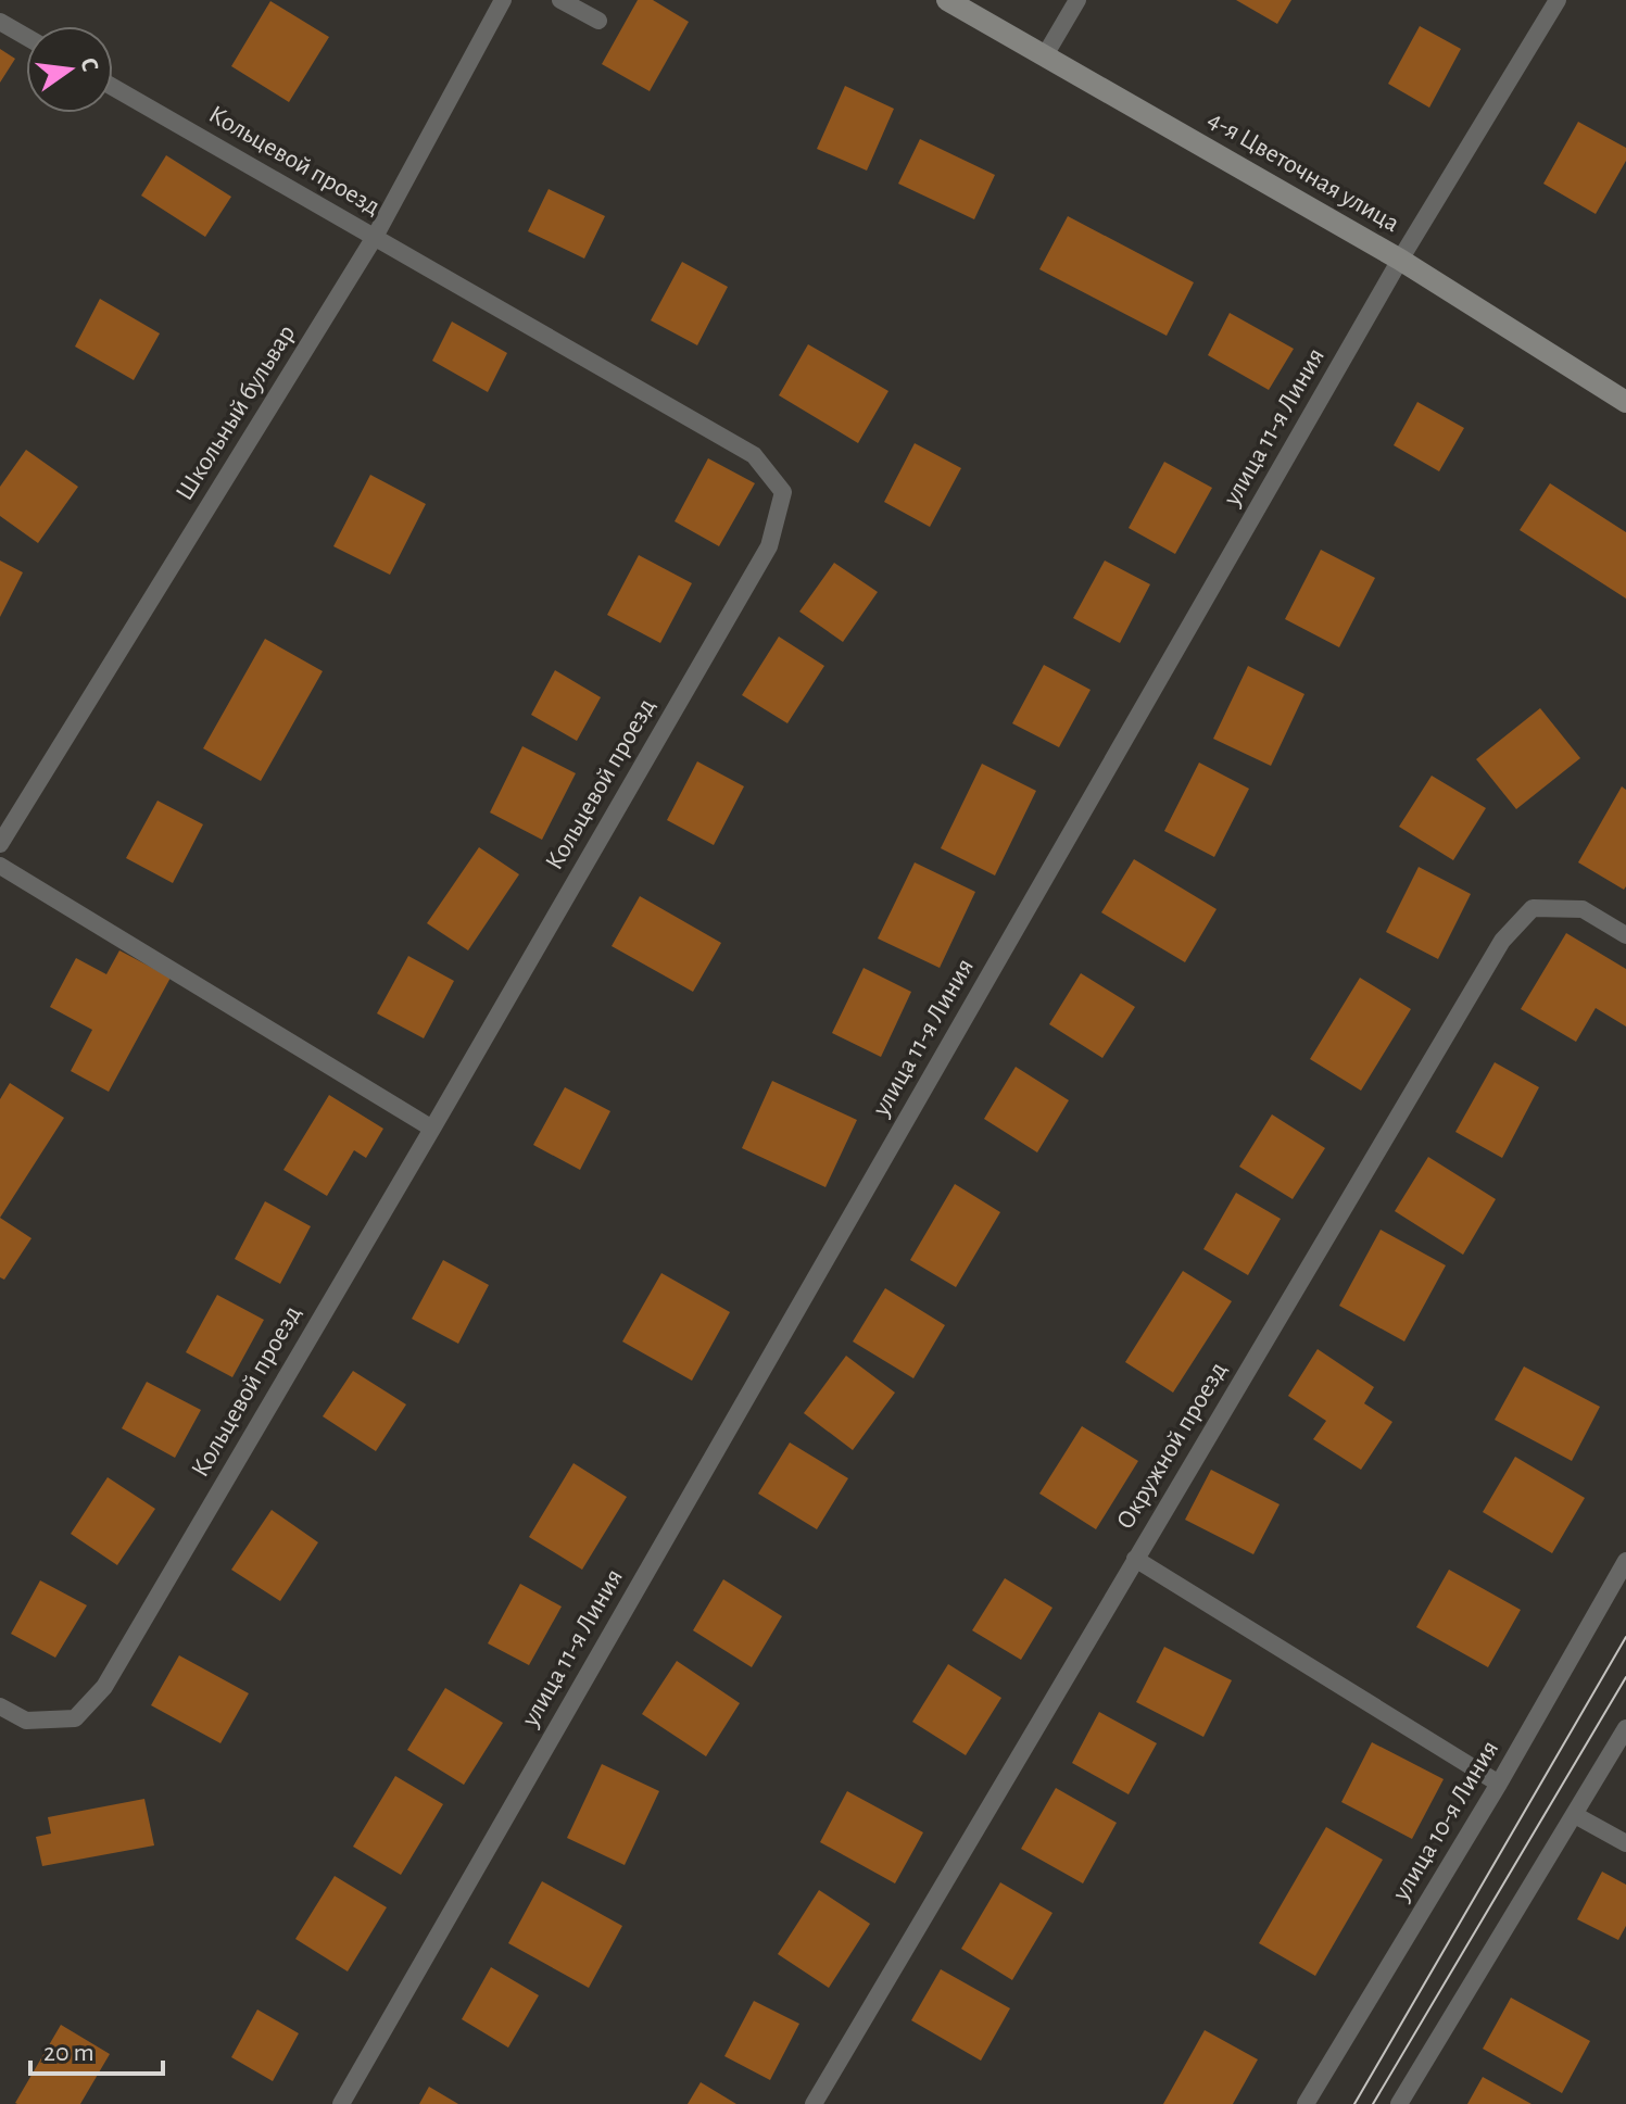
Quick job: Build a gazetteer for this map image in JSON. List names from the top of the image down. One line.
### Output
{"streets":{"street":["4-я Цветочная улица"],"lane":["Кольцевой проезд","Школьный бульвар","улица 11-я Линия","Окружной проезд","улица 10-я Линия"]},"crossings":[["Кольцевой проезд","Школьный бульвар"],["4-я Цветочная улица","улица 11-я Линия"]],"scale_bar":"20 m","north":"right"}
